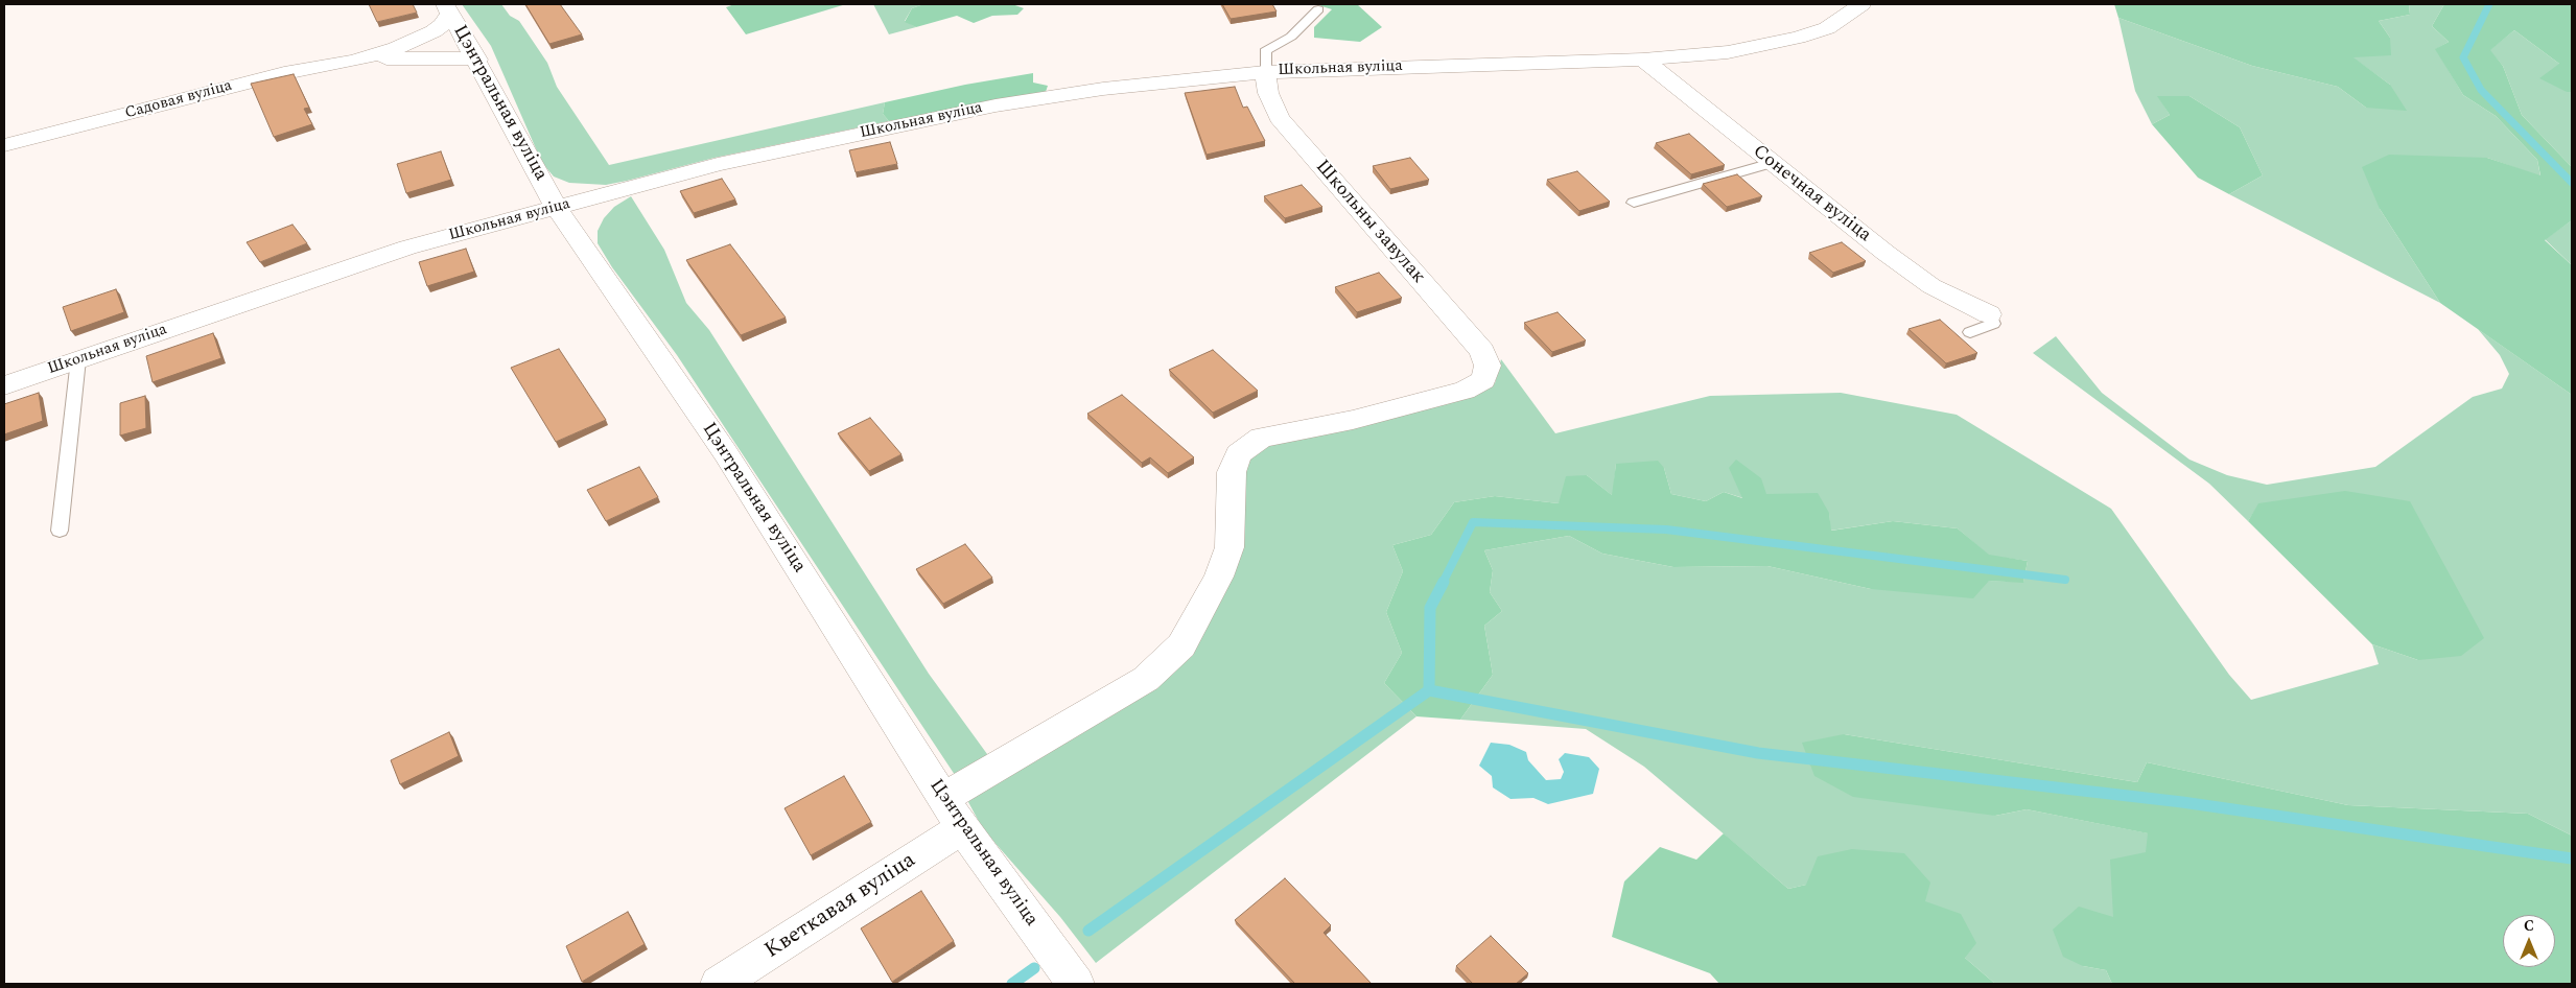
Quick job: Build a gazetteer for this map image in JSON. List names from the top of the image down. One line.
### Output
{"streets":{"street":["Школьная вуліца","Садовая вуліца","Цэнтральная вуліца","Сонечная вуліца","Школьны завулак","Кветкавая вуліца"]},"crossings":[["Школьная вуліца","Цэнтральная вуліца"],["Школьная вуліца","Сонечная вуліца"],["Школьная вуліца","Школьны завулак"],["Садовая вуліца","Цэнтральная вуліца"],["Цэнтральная вуліца","Школьны завулак"],["Цэнтральная вуліца","Кветкавая вуліца"]],"north":"top"}
